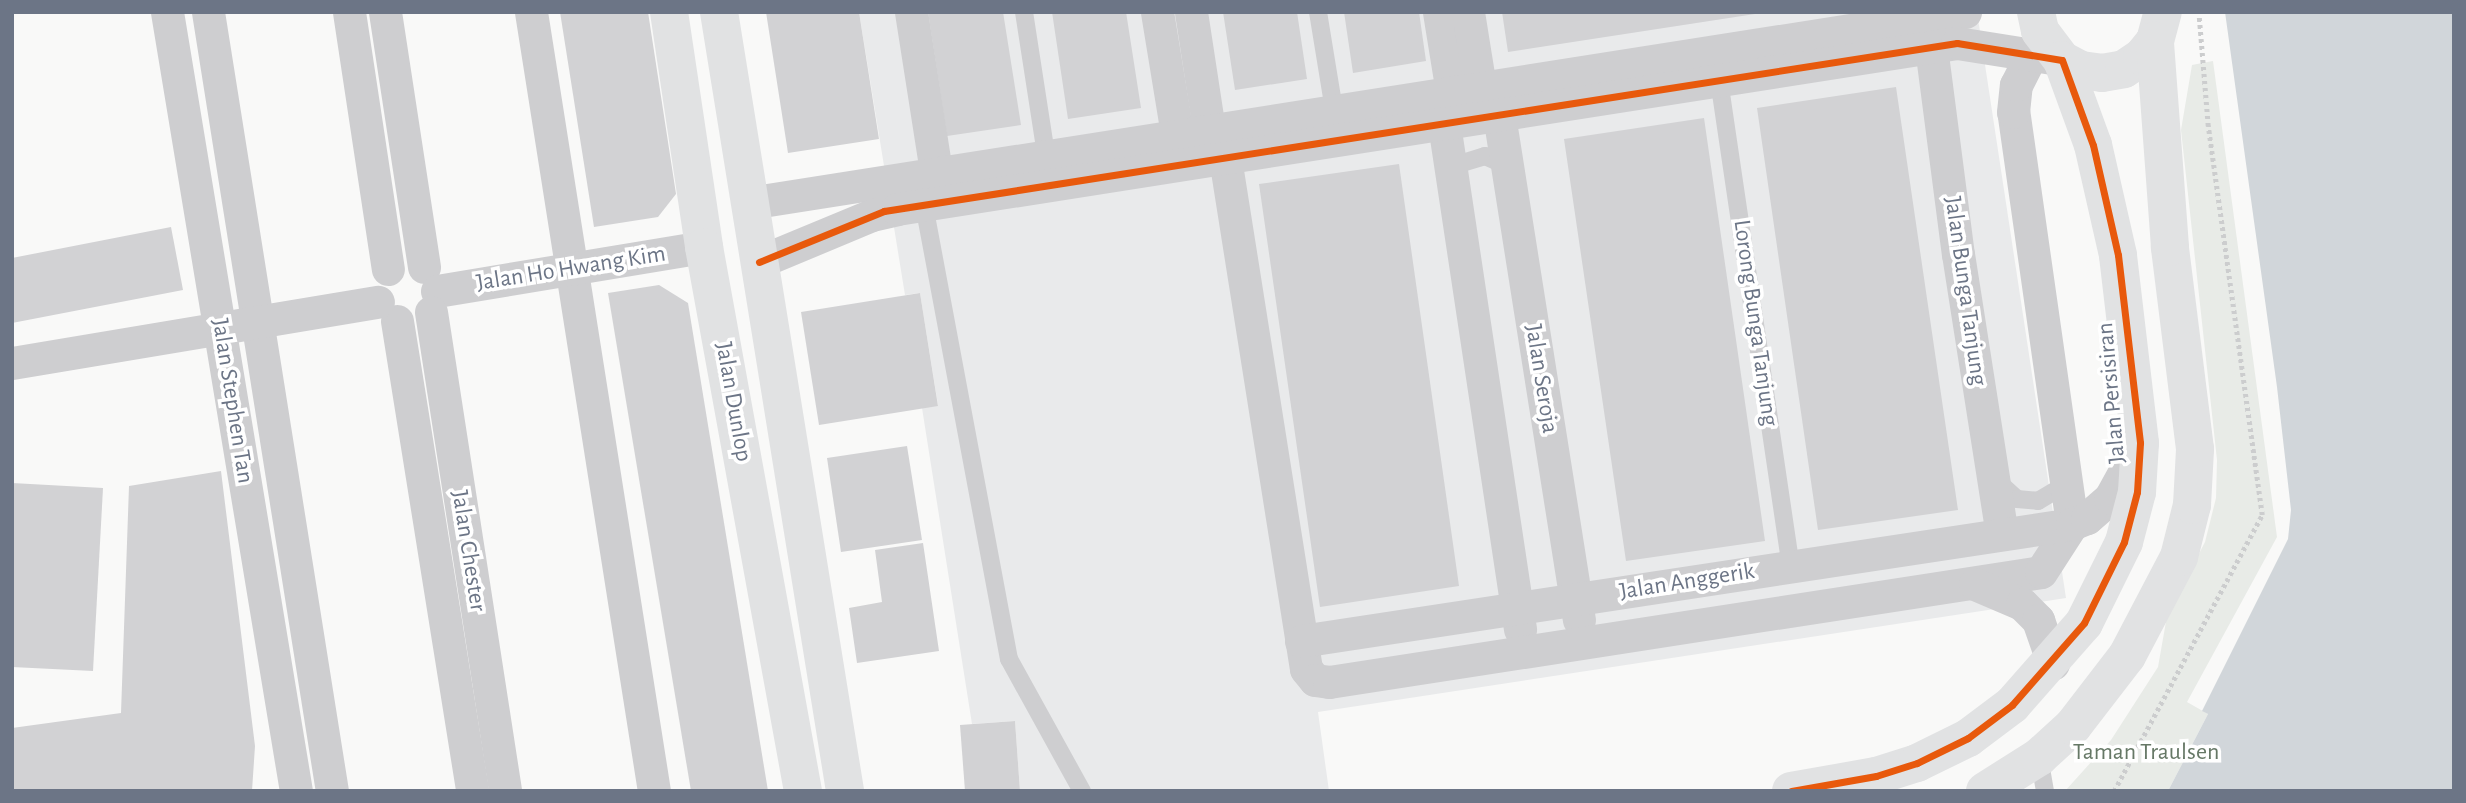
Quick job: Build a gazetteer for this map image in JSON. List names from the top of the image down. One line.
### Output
{"streets":{"street":["Jalan Ho Hwang Kim","Jalan Bunga Tanjung","Jalan Seroja","Jalan Persisiran","Jalan Stephen Tan","Jalan Dunlop","Jalan Chester","Jalan Anggerik"],"lane":["Lorong Bunga Tanjung"]},"crossings":[["Jalan Ho Hwang Kim","Jalan Dunlop"],["Jalan Ho Hwang Kim","Jalan Chester"],["Jalan Bunga Tanjung","Jalan Anggerik"],["Lorong Bunga Tanjung","Jalan Anggerik"],["Jalan Seroja","Jalan Anggerik"],["Jalan Persisiran","Jalan Anggerik"]],"parks":["Taman Traulsen"]}
